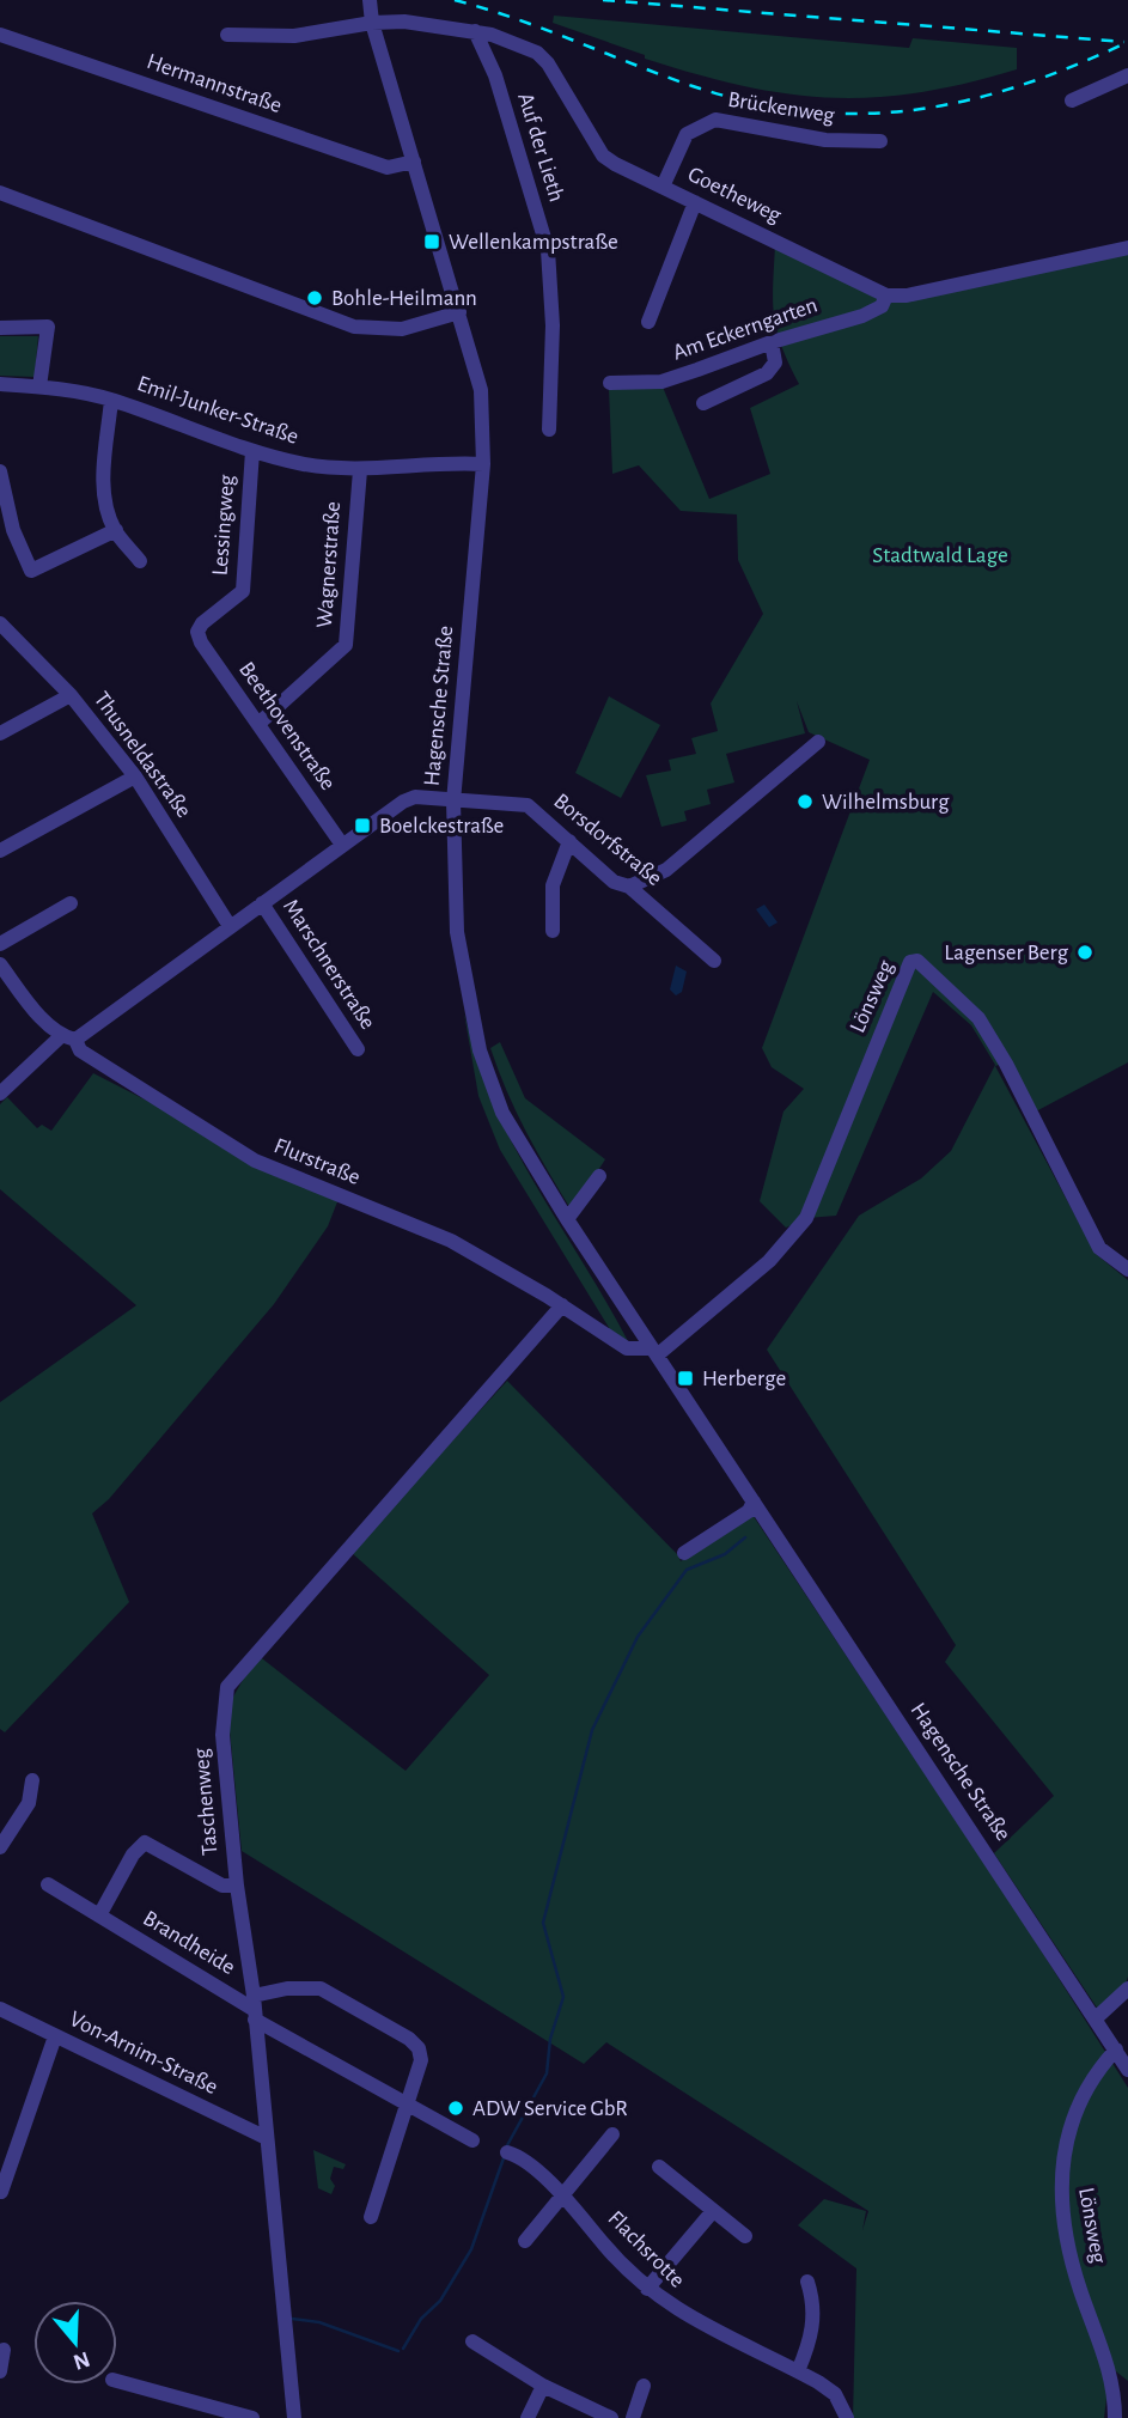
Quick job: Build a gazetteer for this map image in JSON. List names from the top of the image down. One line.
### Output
{"streets":{"street":["Hermannstraße","Brückenweg","Auf der Lieth","Goetheweg","Am Eckerngarten","Emil-Junker-Straße","Lessingweg","Wagnerstraße","Hagensche Straße","Beethovenstraße","Thusneldastraße","Borsdorfstraße","Marschnerstraße","Lönsweg","Flurstraße","Taschenweg","Brandheide","Von-Arnim-Straße","Flachsrotte"]},"crossings":[["Hermannstraße","Hagensche Straße"],["Brückenweg","Goetheweg"],["Auf der Lieth","Goetheweg"],["Goetheweg","Am Eckerngarten"],["Goetheweg","Hagensche Straße"],["Emil-Junker-Straße","Lessingweg"],["Emil-Junker-Straße","Wagnerstraße"],["Emil-Junker-Straße","Hagensche Straße"],["Lessingweg","Beethovenstraße"],["Wagnerstraße","Beethovenstraße"],["Hagensche Straße","Borsdorfstraße"],["Hagensche Straße","Lönsweg"],["Hagensche Straße","Flurstraße"],["Lönsweg","Flurstraße"],["Flurstraße","Taschenweg"],["Taschenweg","Brandheide"],["Taschenweg","Von-Arnim-Straße"]],"parks":["Stadtwald Lage"],"places":{"transit":["Wellenkampstraße","Boelckestraße","Herberge"],"other":["Bohle-Heilmann","Wilhelmsburg","Lagenser Berg","ADW Service GbR"]},"north":"bottom"}
